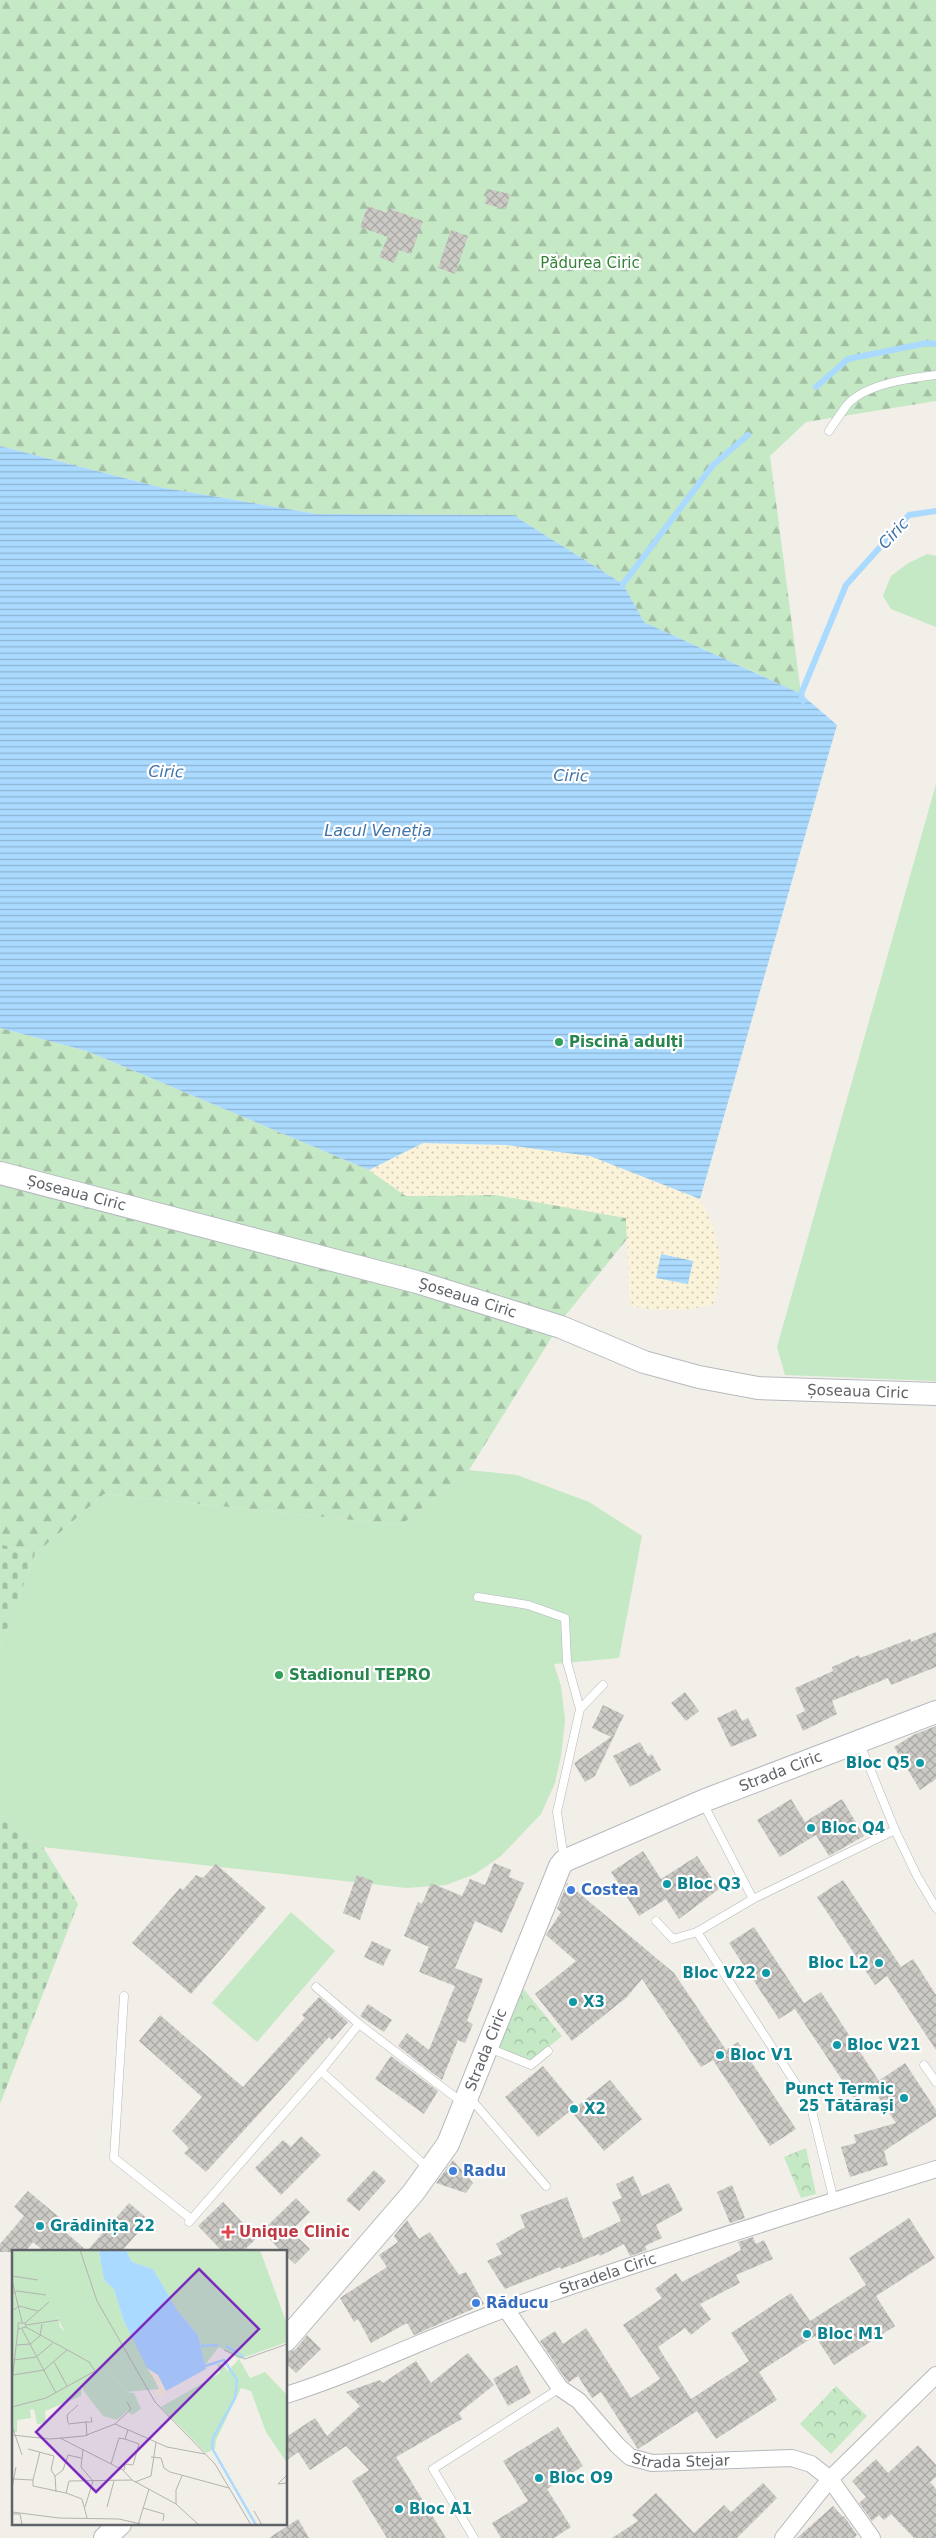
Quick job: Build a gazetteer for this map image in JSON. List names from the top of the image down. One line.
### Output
{"streets":{"street":["Șoseaua Ciric","Strada Ciric","Stradela Ciric","Strada Stejar"]},"crossings":[["Stradela Ciric","Strada Stejar"]],"water":["Ciric","Lacul Veneția"],"parks":["Pădurea Ciric"],"places":{"other":["Piscină adulți","Stadionul TEPRO","Bloc Q5","Bloc Q4","Bloc Q3","Costea","Bloc L2","Bloc V22","X3","Bloc V21","Bloc V1","Punct Termic 25 Tătărași","X2","Radu","Grădinița 22","Răducu","Bloc M1","Bloc O9","Bloc A1"],"health":["Unique Clinic"]}}
